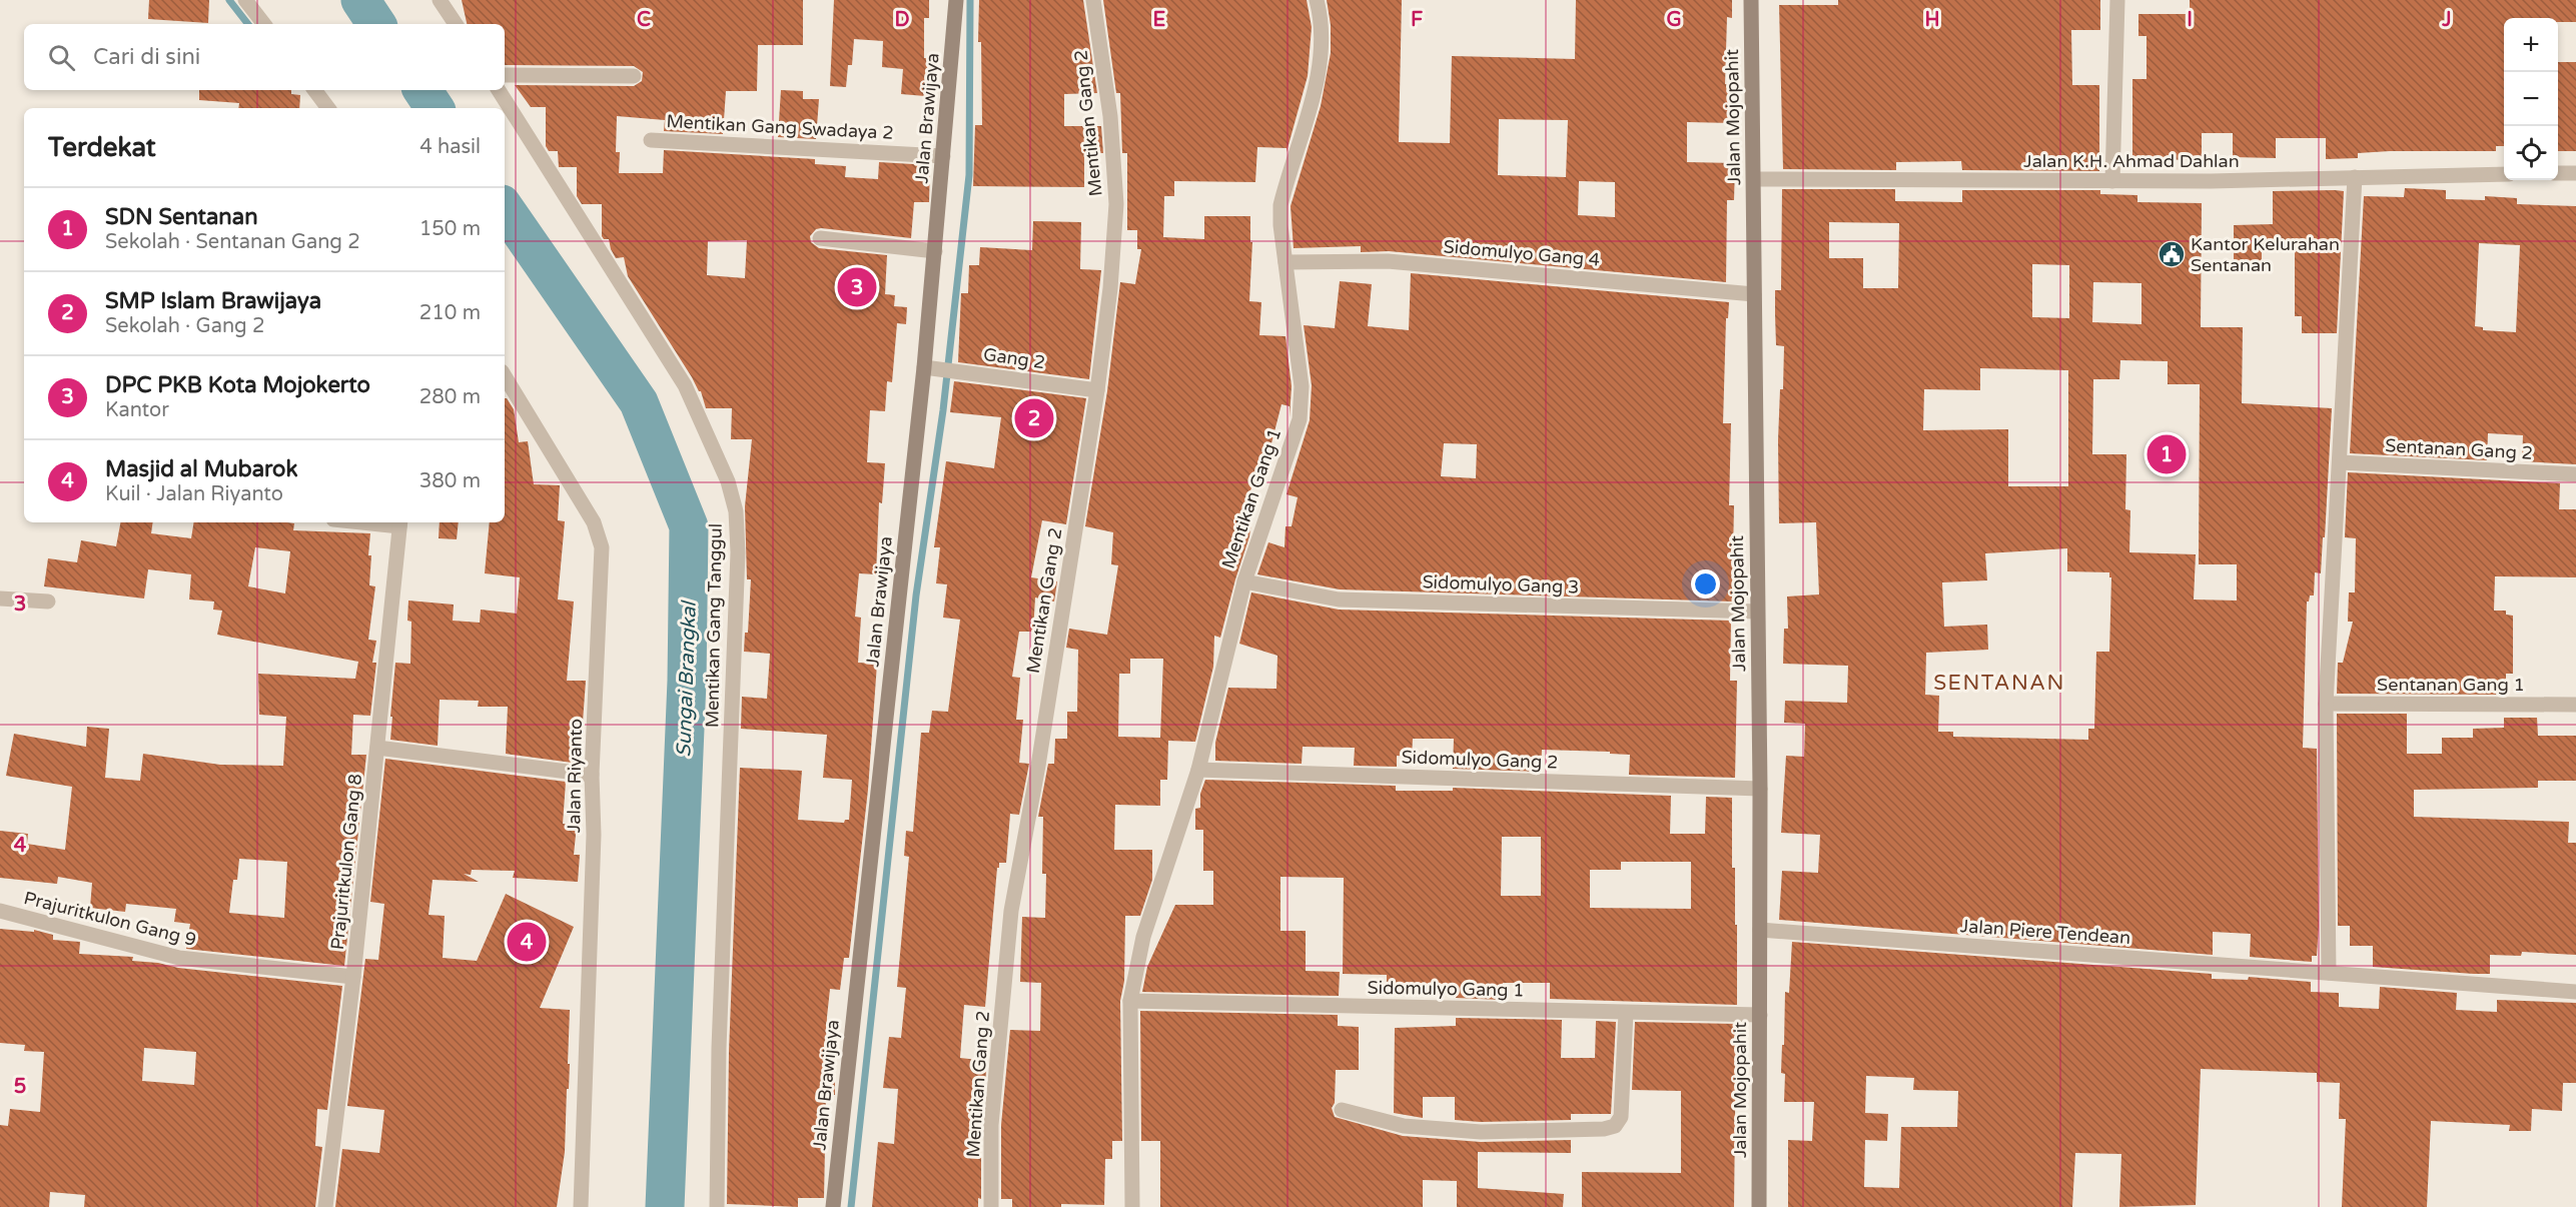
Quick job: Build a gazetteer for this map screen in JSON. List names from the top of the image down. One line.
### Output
{"streets":{"main road":["Jalan Mojopahit","Jalan Brawijaya"],"street":["Mentikan Gang 2","Mentikan Gang Swadaya 2","Jalan K.H. Ahmad Dahlan","Sidomulyo Gang 4","Gang 2","Sentanan Gang 2","Mentikan Gang 1","Sidomulyo Gang 3","Mentikan Gang Tanggul","Sentanan Gang 1","Sidomulyo Gang 2","Jalan Riyanto","Prajuritkulon Gang 8","Prajuritkulon Gang 9","Jalan Piere Tendean","Sidomulyo Gang 1"]},"crossings":[["Jalan Mojopahit","Jalan K.H. Ahmad Dahlan"],["Jalan Mojopahit","Sidomulyo Gang 4"],["Jalan Mojopahit","Sidomulyo Gang 3"],["Jalan Mojopahit","Sidomulyo Gang 2"],["Jalan Mojopahit","Jalan Piere Tendean"],["Jalan Mojopahit","Sidomulyo Gang 1"],["Jalan Brawijaya","Mentikan Gang Swadaya 2"],["Jalan Brawijaya","Gang 2"],["Mentikan Gang 2","Gang 2"],["Sidomulyo Gang 4","Mentikan Gang 1"],["Mentikan Gang 1","Sidomulyo Gang 3"],["Mentikan Gang 1","Sidomulyo Gang 2"],["Mentikan Gang 1","Sidomulyo Gang 1"],["Prajuritkulon Gang 8","Prajuritkulon Gang 9"]],"districts":["SENTANAN"],"water":["Sungai Brangkal"],"places":{"public building":["Kantor Kelurahan Sentanan"]},"page":{"map_buttons":["+","−"],"search":"Cari di sini","heading":["Terdekat","4 hasil"],"list":[{"mark":"1","name":"SDN Sentanan","note":"Sekolah · Sentanan Gang 2","value":"150 m"},{"mark":"2","name":"SMP Islam Brawijaya","note":"Sekolah · Gang 2","value":"210 m"},{"mark":"3","name":"DPC PKB Kota Mojokerto","note":"Kantor","value":"280 m"},{"mark":"4","name":"Masjid al Mubarok","note":"Kuil · Jalan Riyanto","value":"380 m"}],"pins":["3","2","1","4"]},"grid":{"columns":["C","D","E","F","G","H","I","J"],"rows":["3","4","5"]}}
